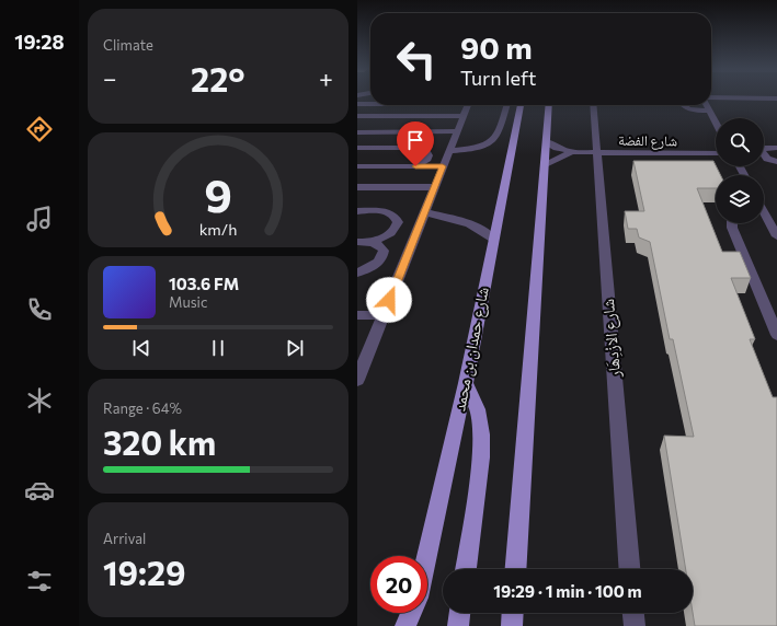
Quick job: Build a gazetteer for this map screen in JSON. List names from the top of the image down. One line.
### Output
{"streets":{"main road":["شارع حمدان بن محمد"],"street":["شارع الفضة","شارع الازْدِهَار"]},"crossings":[["شارع الفضة","شارع الازْدِهَار"]],"page":{"tabs":"19:28","tile":["Climate",["Range · 64%","320 km"],["Arrival","19:29"]],"turn":["90 m","Turn left"],"heat":["−","22°","+"],"song":["103.6 FM","Music"],"limit":"20","trip":"19:29 · 1 min · 100 m","gauge":["9","km/h"]}}
